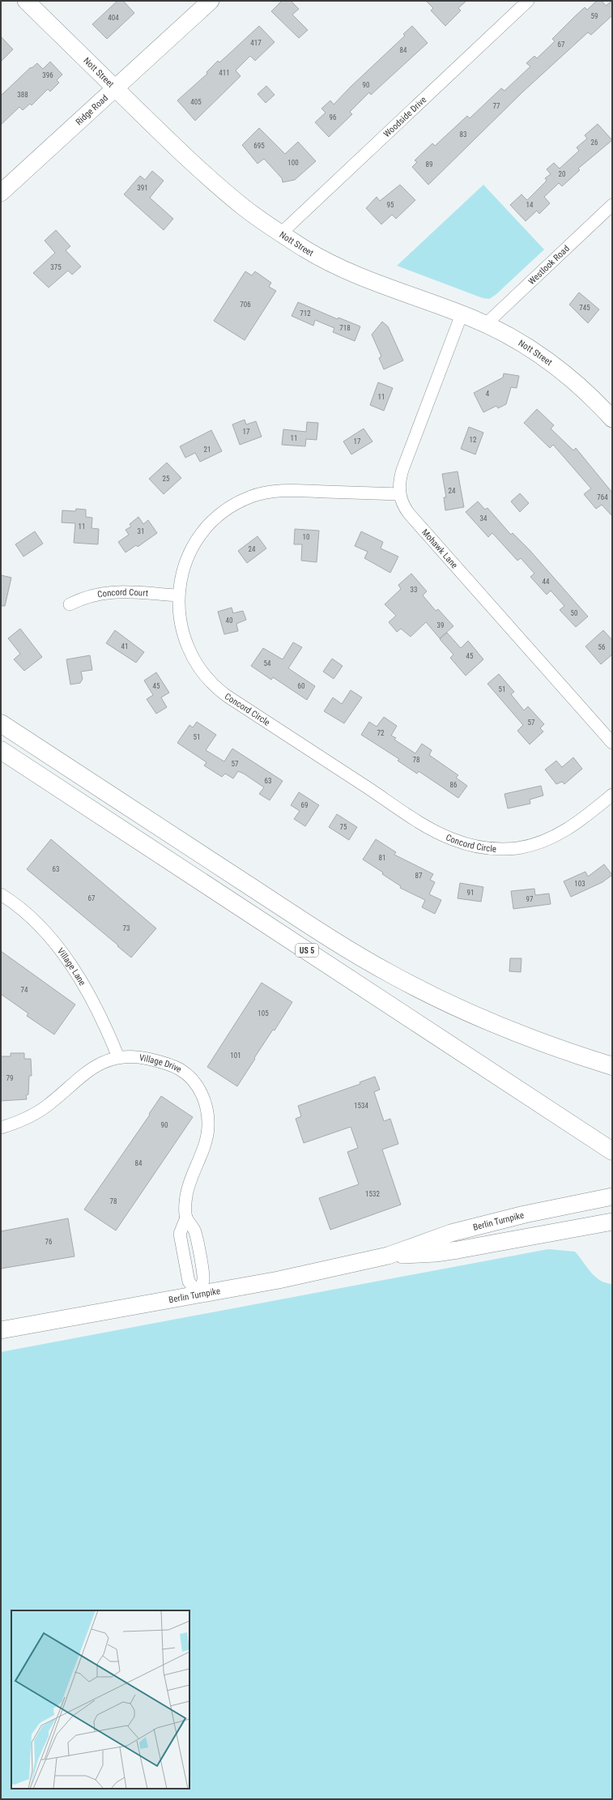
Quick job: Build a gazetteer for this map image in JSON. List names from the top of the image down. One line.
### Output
{"streets":{"highway":["US 5"],"street":["Nott Street","Ridge Road","Woodside Drive","Westlook Road","Mohawk Lane","Concord Court","Concord Circle","Village Lane","Village Drive","Berlin Turnpike"]},"crossings":[["Nott Street","Ridge Road"],["Nott Street","Woodside Drive"],["Nott Street","Westlook Road"],["Nott Street","Mohawk Lane"],["Mohawk Lane","Concord Circle"],["Concord Court","Concord Circle"],["Village Lane","Village Drive"],["Village Drive","Berlin Turnpike"]],"house_numbers":["59","404","417","67","84","411","396","90","388","405","77","96","83","26","695","100","89","20","391","95","14","375","706","745","712","718","4","11","17","11","12","17","21","25","24","764","34","11","31","10","24","44","33","50","40","39","41","56","45","54","45","60","51","57","72","51","78","57","63","86","69","75","81","63","87","103","91","67","97","73","74","105","101","79","1534","90","84","1532","78","76"]}
